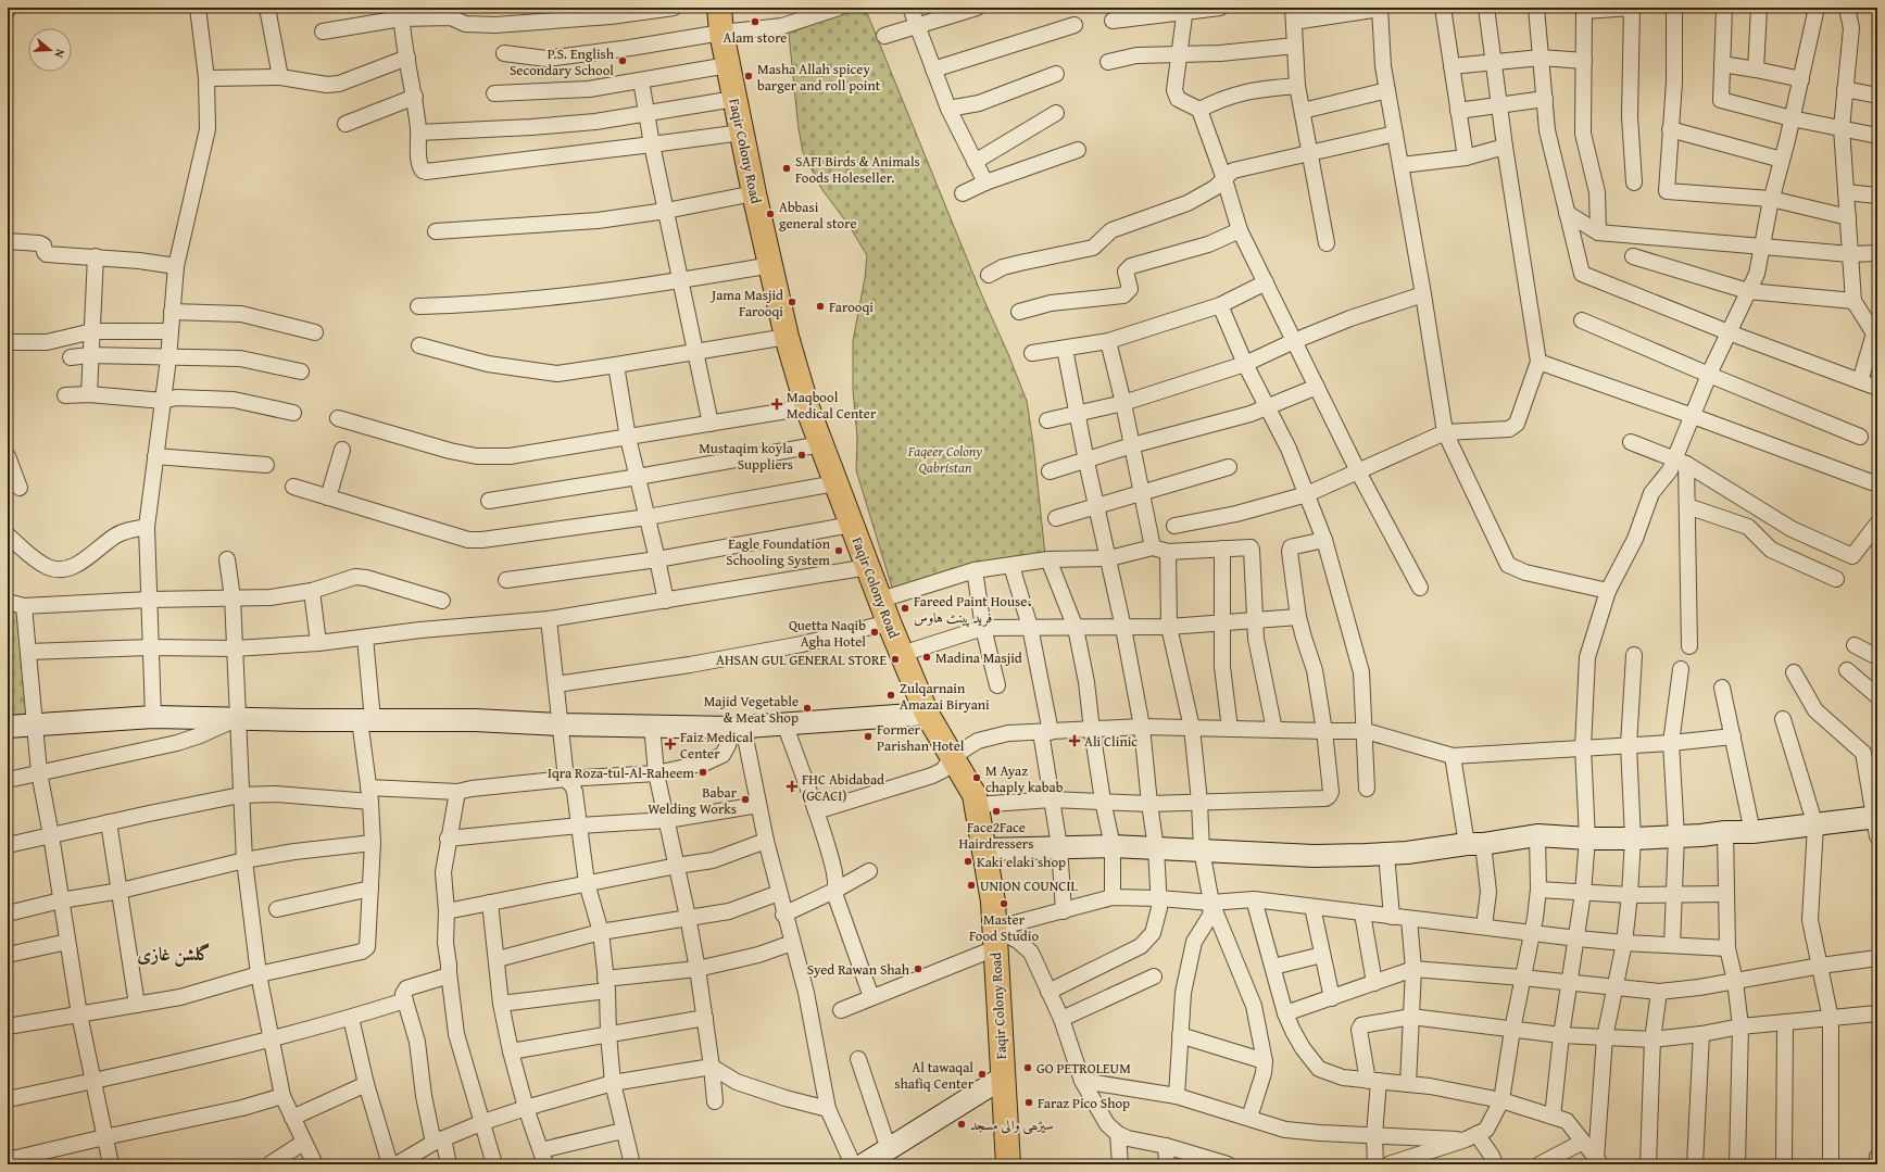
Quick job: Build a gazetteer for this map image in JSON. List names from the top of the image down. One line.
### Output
{"streets":{"main road":["Faqir Colony Road"]},"districts":["گلشن غازی"],"parks":["Faqeer Colony Qabristan"],"places":{"other":["Alam store","P.S. English Secondary School","Masha Allah spicey barger and roll point","SAFI Birds & Animals Foods Holeseller.","Abbasi general store","Jama Masjid Farooqi","Farooqi","Mustaqim koyla Suppliers","Eagle Foundation Schooling System","Fareed Paint House، فرید پینٹ ہاوس","Quetta Naqib Agha Hotel","Madina Masjid","AHSAN GUL GENERAL STORE","Zulqarnain Amazai Biryani","Majid Vegetable & Meat Shop","Former Parishan Hotel","Iqra Roza-tul-Al-Raheem","M Ayaz chaply kabab","Babar Welding Works","Face2Face Hairdressers","Kaki elaki shop","UNION COUNCIL","Master Food Studio","Syed Rawan Shah","GO PETROLEUM","Al tawaqal shafiq Center","Faraz Pico Shop","سیڑھی والی مسجد"],"health":["Maqbool Medical Center","Ali Clinic","Faiz Medical Center","FHC Abidabad (GCACI)"]},"north":"right"}
